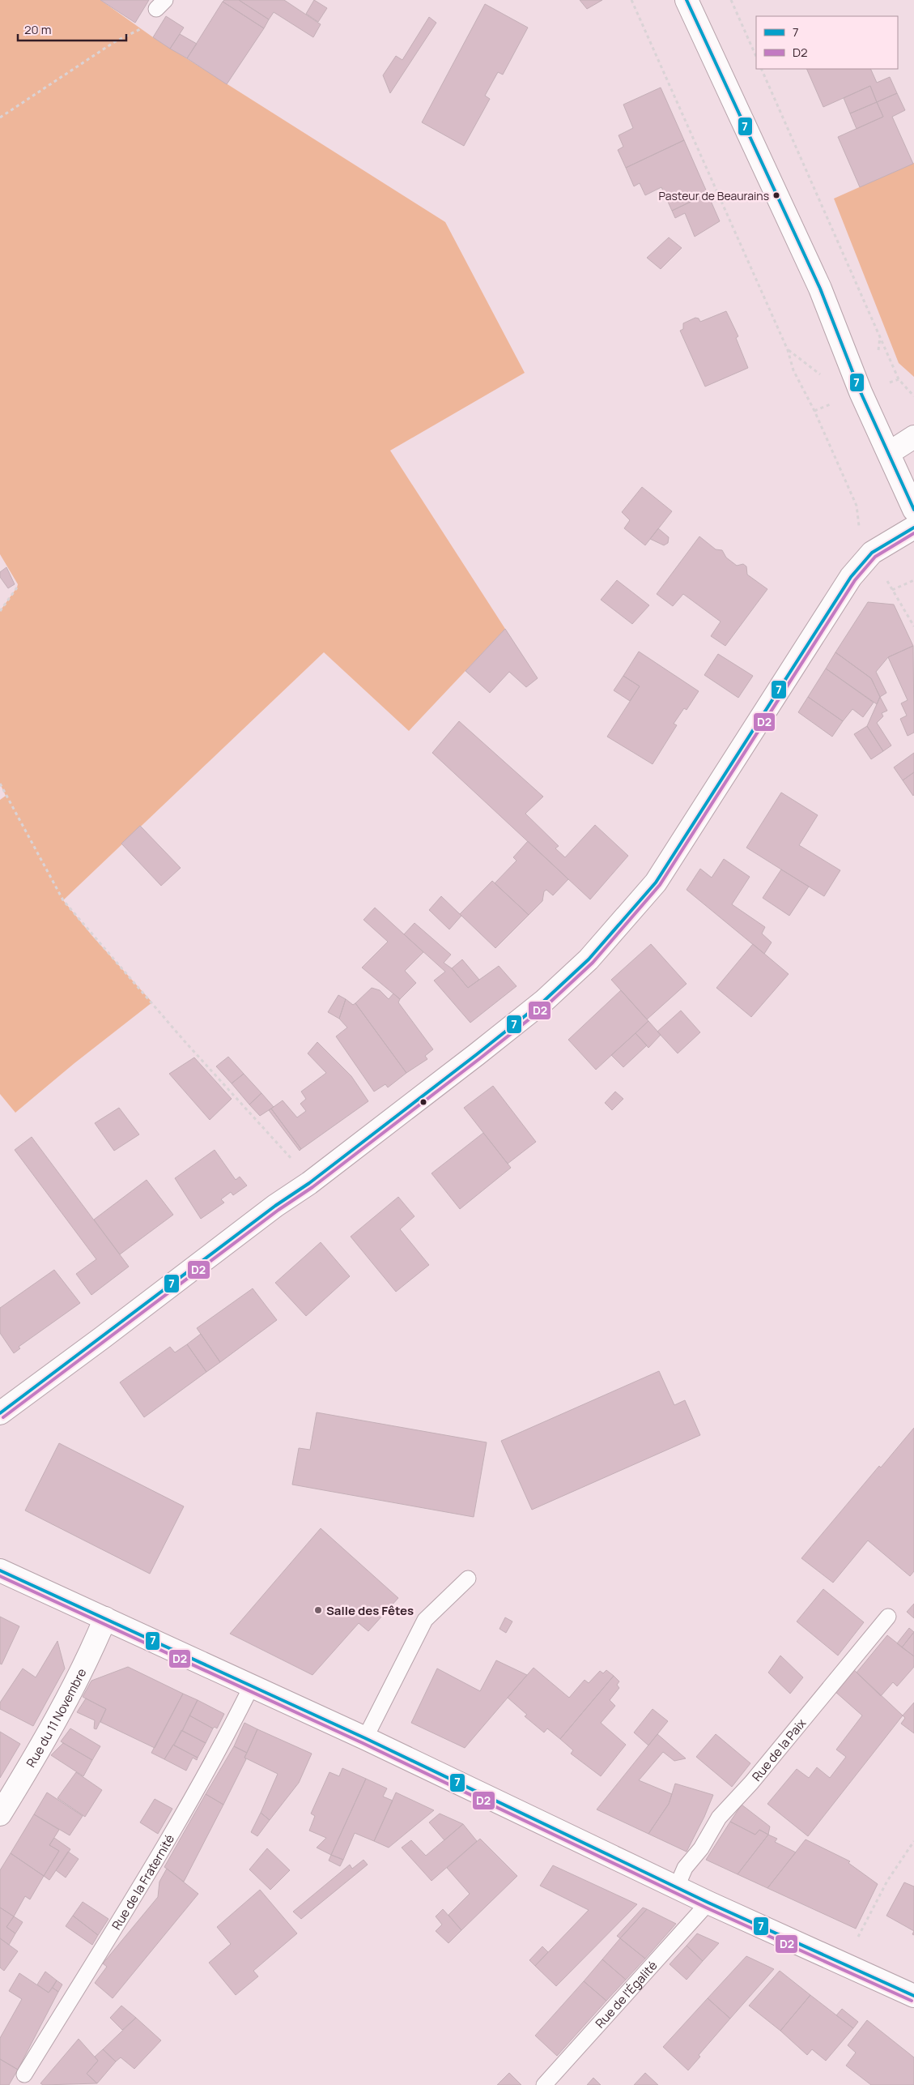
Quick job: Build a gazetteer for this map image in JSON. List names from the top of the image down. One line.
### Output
{"streets":{"main road":["Rue du 11 Novembre"],"lane":["Rue de la Paix","Rue de la Fraternité","Rue de l'Égalité"]},"places":["Pasteur de Beaurains","Salle des Fêtes"],"lines":["transit line 7","transit line D2"],"legend":["7","D2"],"scale_bar":"20 m"}
